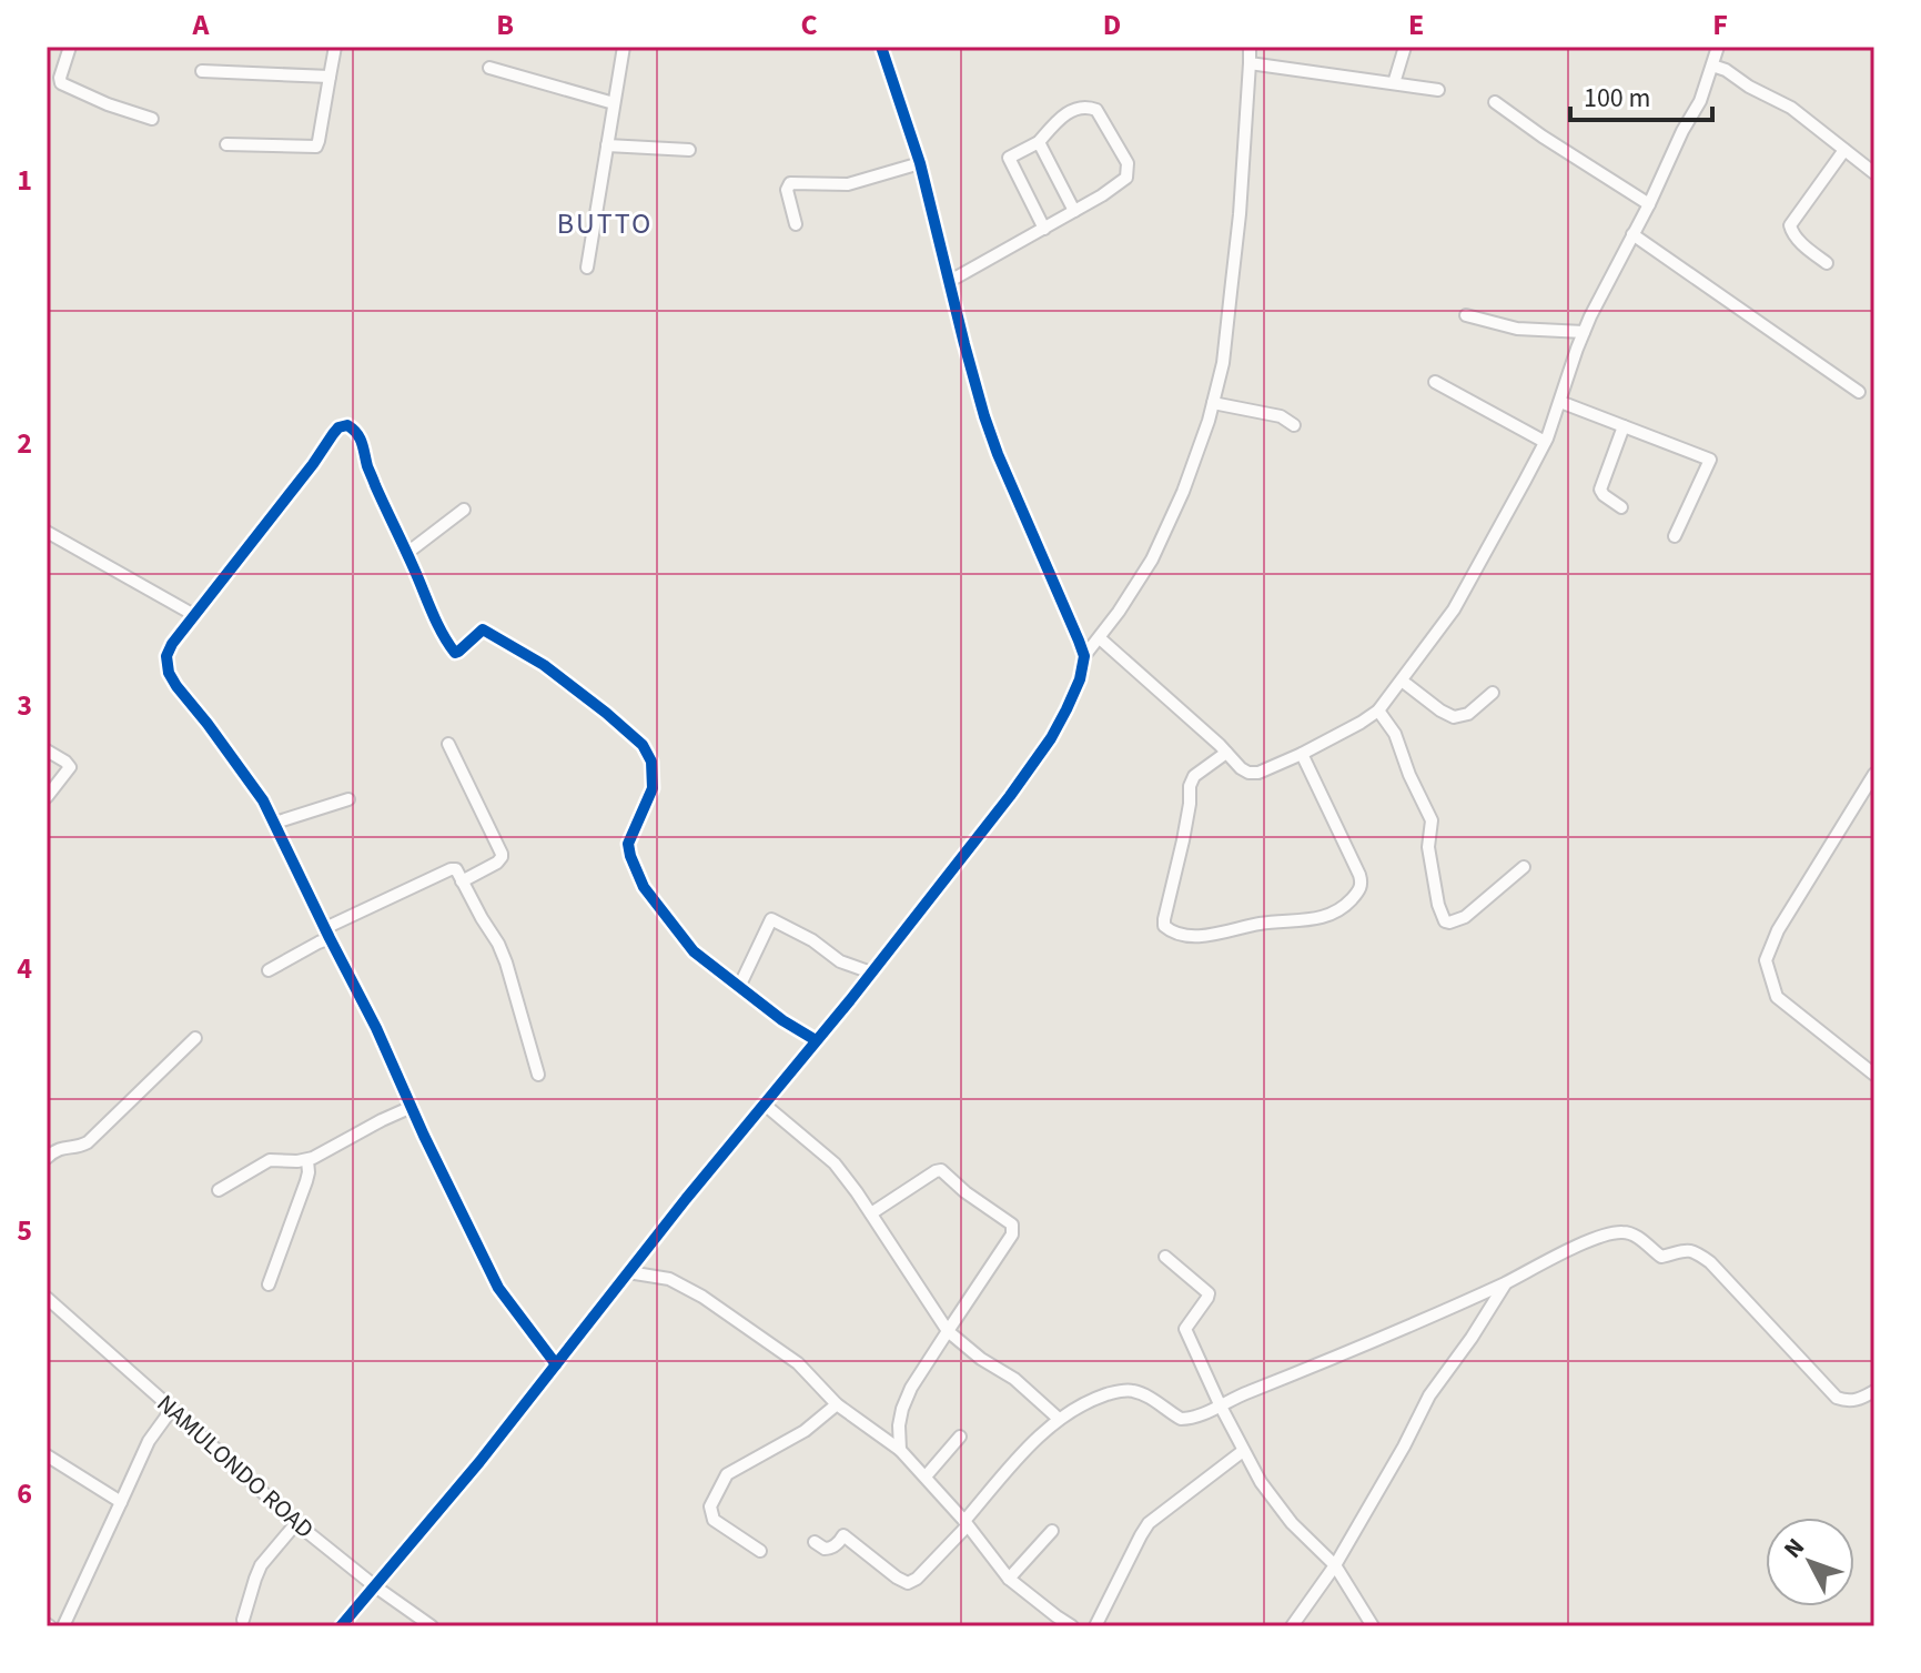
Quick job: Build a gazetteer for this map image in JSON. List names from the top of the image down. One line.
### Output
{"streets":{"street":["NAMULONDO ROAD"]},"districts":["BUTTO"],"scale_bar":"100 m","north":"top left","grid":{"columns":["A","B","C","D","E","F"],"rows":["1","2","3","4","5","6"]}}
